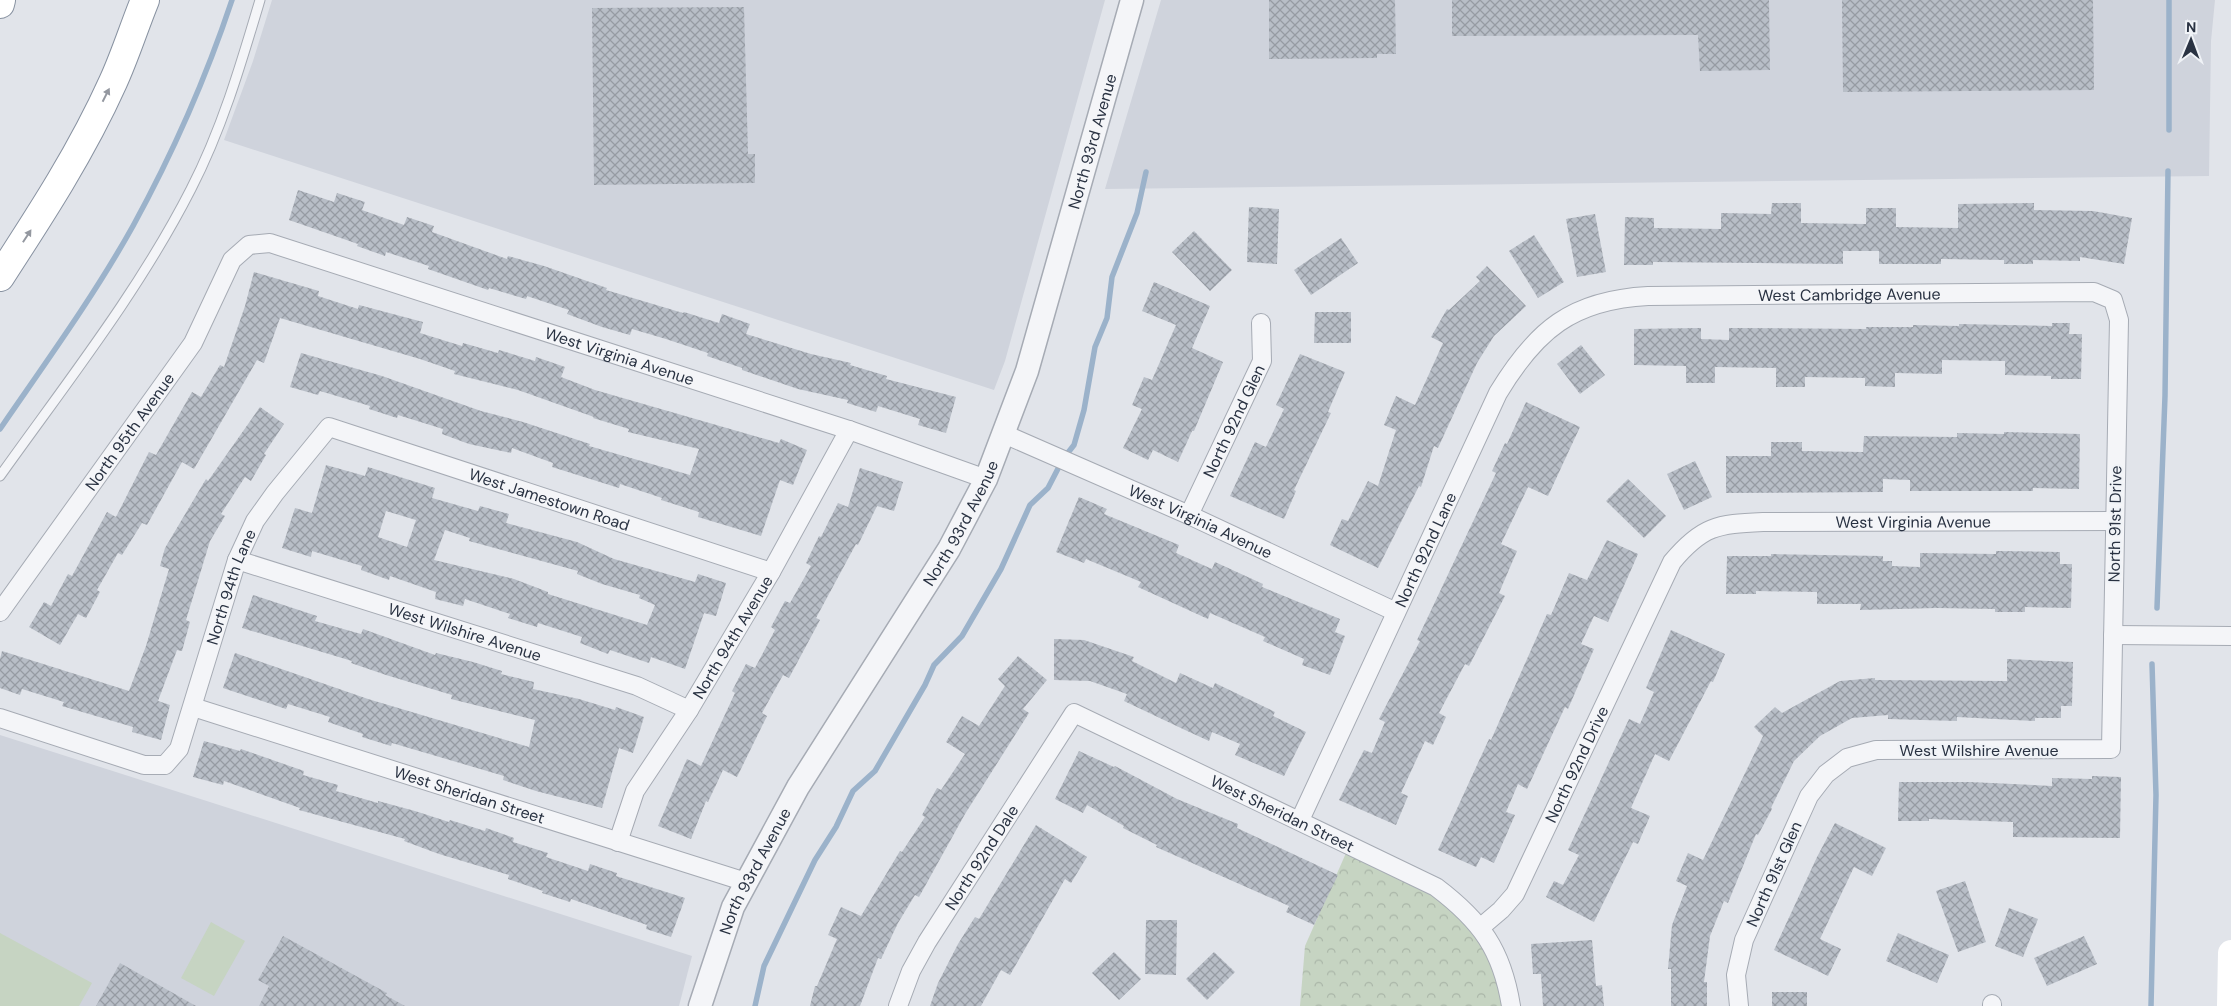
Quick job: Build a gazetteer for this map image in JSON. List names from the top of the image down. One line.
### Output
{"streets":{"street":["North 93rd Avenue","West Cambridge Avenue","West Virginia Avenue","North 92nd Glen","North 95th Avenue","West Jamestown Road","North 91st Drive","North 92nd Lane","North 94th Lane","West Wilshire Avenue","North 94th Avenue","North 92nd Drive","West Sheridan Street","North 92nd Dale","North 91st Glen"]},"crossings":[["North 93rd Avenue","West Virginia Avenue"],["North 93rd Avenue","West Sheridan Street"],["West Cambridge Avenue","North 91st Drive"],["West Cambridge Avenue","North 92nd Lane"],["West Virginia Avenue","North 92nd Glen"],["West Virginia Avenue","North 95th Avenue"],["West Virginia Avenue","North 91st Drive"],["West Virginia Avenue","North 92nd Lane"],["West Virginia Avenue","North 94th Avenue"],["West Virginia Avenue","North 92nd Drive"],["West Jamestown Road","North 94th Lane"],["West Jamestown Road","North 94th Avenue"],["North 91st Drive","West Wilshire Avenue"],["North 92nd Lane","West Sheridan Street"],["North 94th Lane","West Wilshire Avenue"],["North 94th Lane","West Sheridan Street"],["West Wilshire Avenue","North 94th Avenue"],["West Wilshire Avenue","North 91st Glen"],["North 94th Avenue","West Sheridan Street"],["North 92nd Drive","West Sheridan Street"],["West Sheridan Street","North 92nd Dale"]],"north":"top"}
